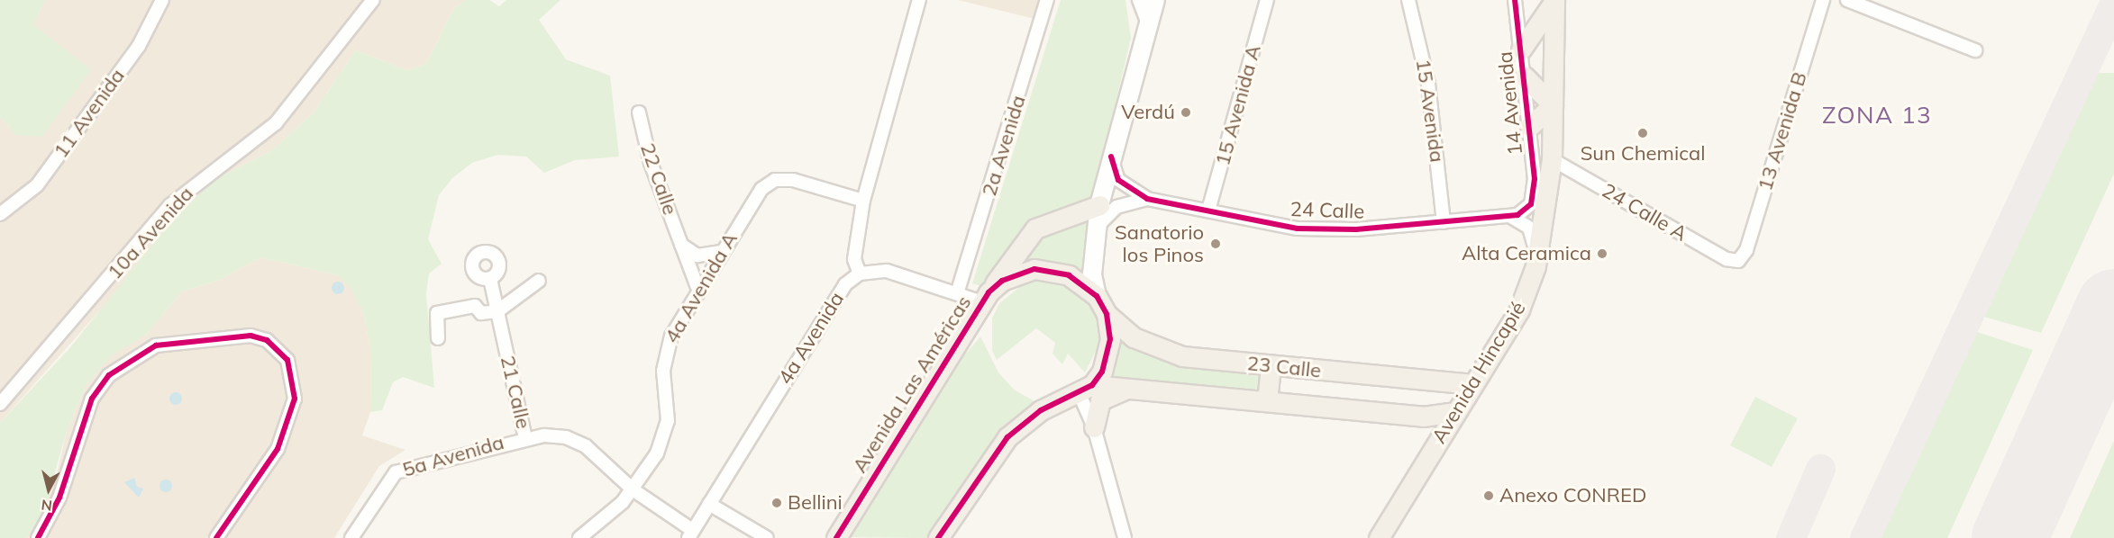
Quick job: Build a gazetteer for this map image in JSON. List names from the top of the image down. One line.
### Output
{"streets":{"main road":["23 Calle","Avenida Hincapié","Avenida Las Américas"],"street":["14 Avenida","15 Avenida A","15 Avenida","11 Avenida","13 Avenida B","2a Avenida","22 Calle","24 Calle","24 Calle A","10a Avenida","4a Avenida A","4a Avenida","21 Calle","5a Avenida"]},"crossings":[["14 Avenida","24 Calle"],["15 Avenida A","24 Calle"],["15 Avenida","24 Calle"],["13 Avenida B","24 Calle A"],["22 Calle","4a Avenida A"],["24 Calle A","Avenida Hincapié"],["4a Avenida A","4a Avenida"],["4a Avenida A","21 Calle"],["4a Avenida","21 Calle"],["23 Calle","Avenida Hincapié"],["23 Calle","Avenida Las Américas"],["21 Calle","5a Avenida"]],"districts":["ZONA 13"],"places":["Verdú","Sun Chemical","Sanatorio los Pinos","Alta Ceramica","Anexo CONRED","Bellini"],"north":"bottom"}
